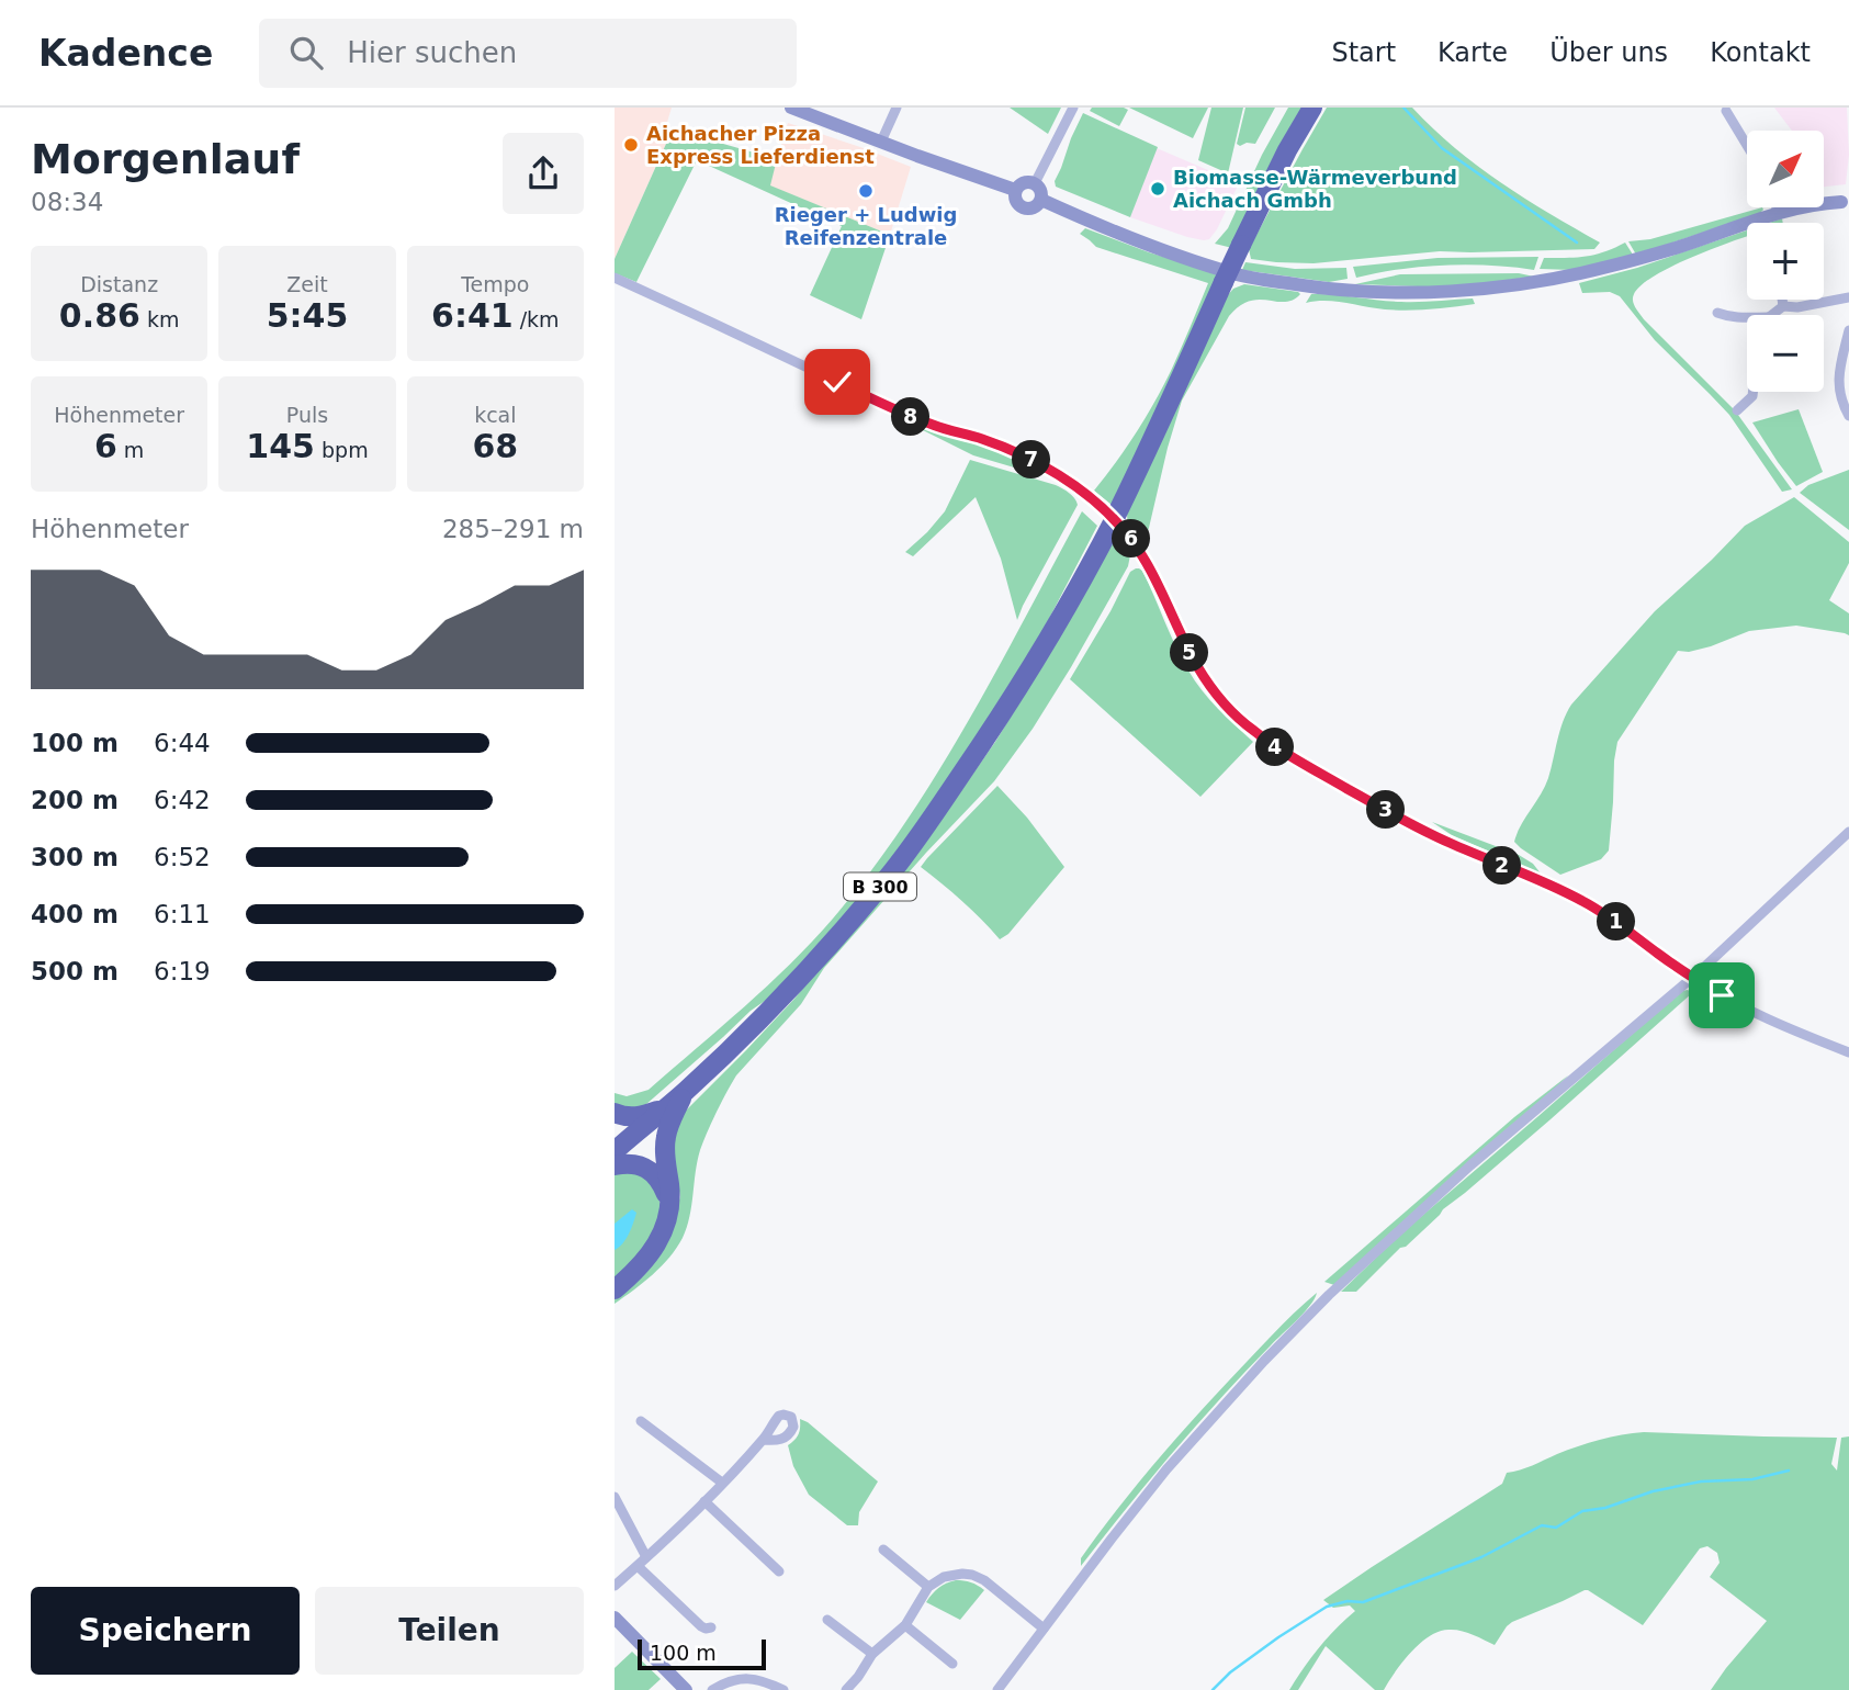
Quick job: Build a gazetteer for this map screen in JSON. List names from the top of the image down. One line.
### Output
{"streets":{"highway":["B 300"]},"places":["Aichacher Pizza Express Lieferdienst","Biomasse-Wärmeverbund Aichach Gmbh","Rieger + Ludwig Reifenzentrale"],"scale_bar":"100 m","north":"top right","page":{"header":"Kadence","search":"Hier suchen","nav":["Start","Karte","Über uns","Kontakt"],"heading":["Morgenlauf","08:34"],"map_buttons":["+","−"],"stats":[["Distanz","0.86 km"],["Zeit","5:45"],["Tempo","6:41 /km"],["Höhenmeter","6 m"],["Puls","145 bpm"],["kcal","68"]],"pins":["8","7","6","5","4","3","2","1"],"chart":["Höhenmeter","285–291 m"],"list":[{"name":"100 m","note":"6:44"},{"name":"200 m","note":"6:42"},{"name":"300 m","note":"6:52"},{"name":"400 m","note":"6:11"},{"name":"500 m","note":"6:19"}],"buttons":["Speichern","Teilen"],"scale":"100 m"}}
